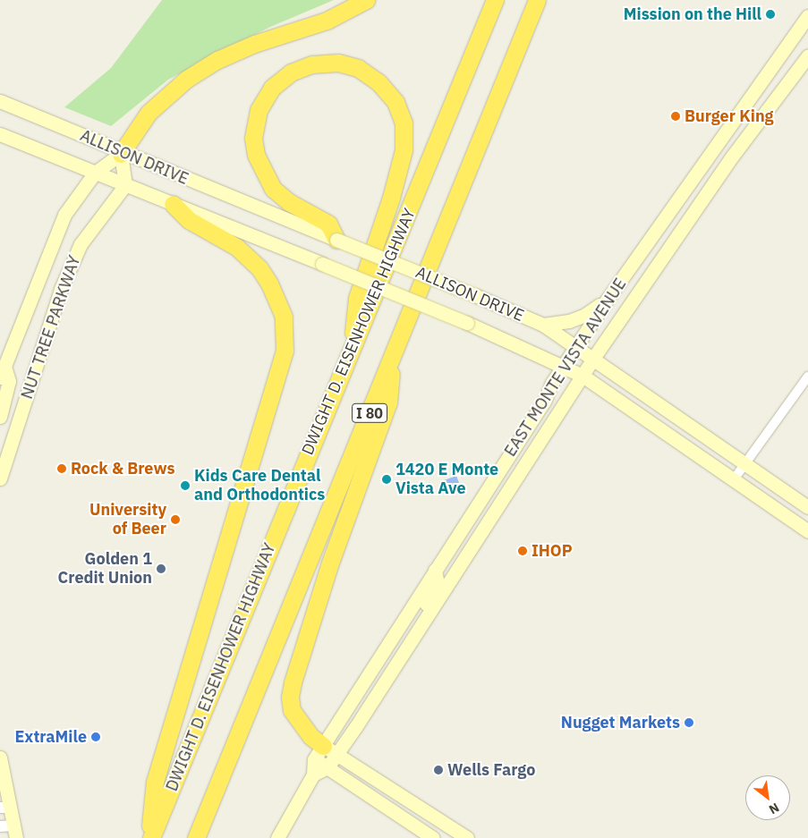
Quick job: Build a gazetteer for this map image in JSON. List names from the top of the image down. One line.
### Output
{"streets":{"highway":["DWIGHT D. EISENHOWER HIGHWAY","I 80"],"main road":["ALLISON DRIVE","NUT TREE PARKWAY","EAST MONTE VISTA AVENUE"]},"crossings":[["ALLISON DRIVE","NUT TREE PARKWAY"],["ALLISON DRIVE","EAST MONTE VISTA AVENUE"]],"places":["Mission on the Hill","Burger King","Rock & Brews","1420 E Monte Vista Ave","Kids Care Dental and Orthodontics","University of Beer","IHOP","Golden 1 Credit Union","Nugget Markets","ExtraMile","Wells Fargo"],"north":"bottom right"}
